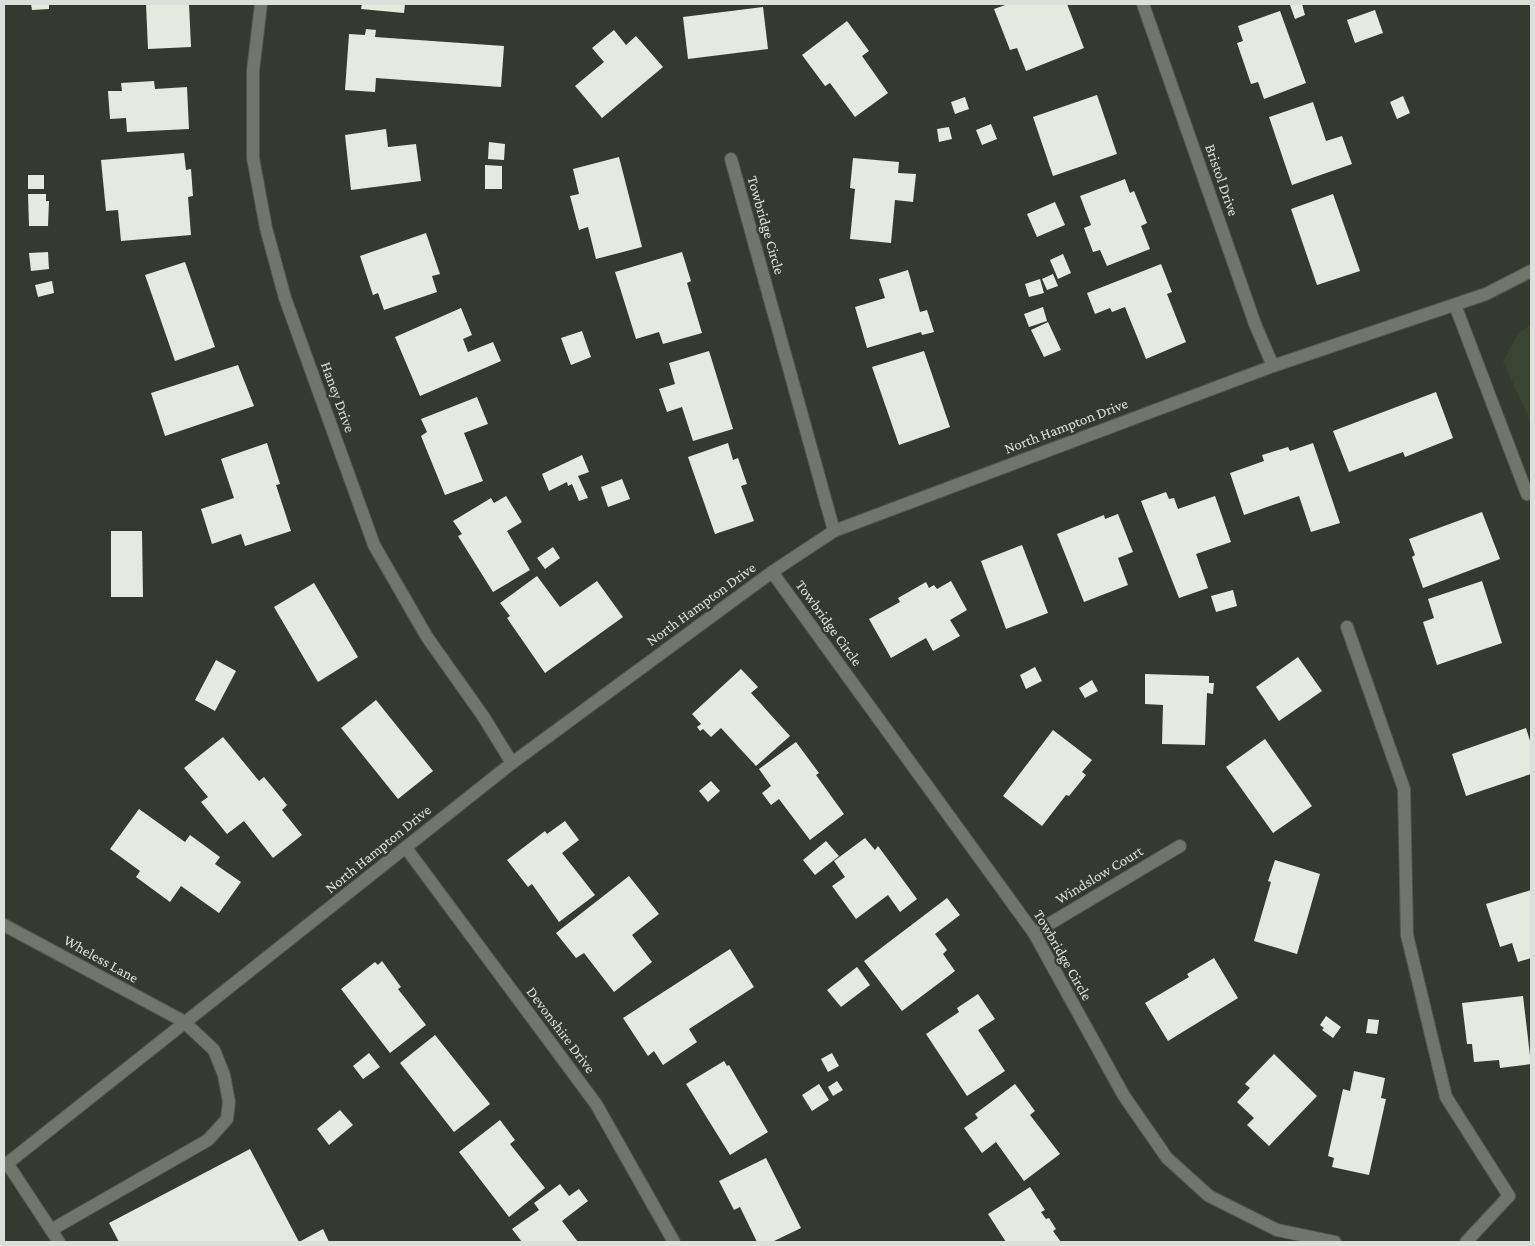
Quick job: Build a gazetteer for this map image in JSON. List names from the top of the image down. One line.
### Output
{"streets":{"street":["Bristol Drive","Towbridge Circle","Haney Drive","North Hampton Drive","Windslow Court","Wheless Lane","Devonshire Drive"]},"crossings":[["Bristol Drive","North Hampton Drive"],["Towbridge Circle","North Hampton Drive"],["Towbridge Circle","Windslow Court"],["Haney Drive","North Hampton Drive"],["North Hampton Drive","Wheless Lane"],["North Hampton Drive","Devonshire Drive"]]}
